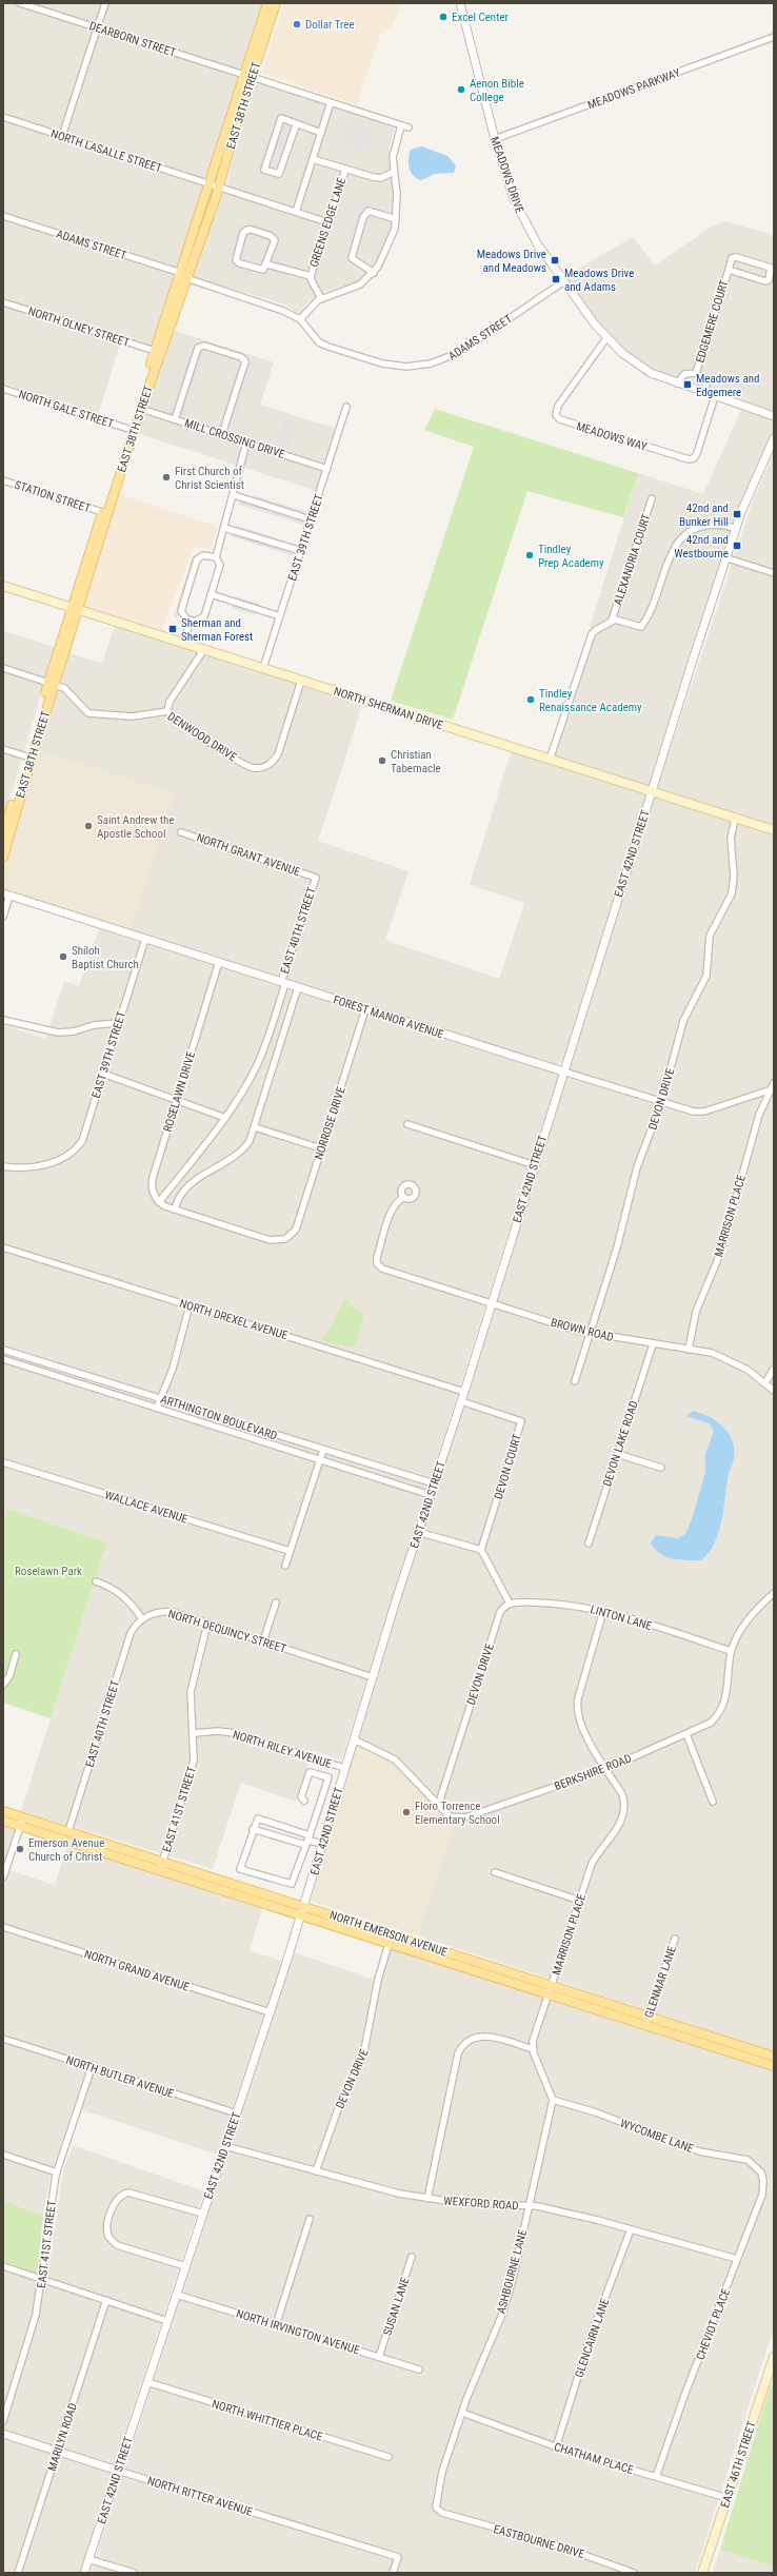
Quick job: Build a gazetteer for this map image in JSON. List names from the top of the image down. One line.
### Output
{"streets":{"main road":["EAST 38TH STREET","NORTH SHERMAN DRIVE","NORTH EMERSON AVENUE","EAST 46TH STREET"],"street":["DEARBORN STREET","MEADOWS PARKWAY","NORTH LASALLE STREET","MEADOWS DRIVE","GREENS EDGE LANE","ADAMS STREET","EDGEMERE COURT","NORTH OLNEY STREET","NORTH GALE STREET","MEADOWS WAY","MILL CROSSING DRIVE","STATION STREET","EAST 39TH STREET","ALEXANDRIA COURT","DENWOOD DRIVE","EAST 42ND STREET","NORTH GRANT AVENUE","EAST 40TH STREET","FOREST MANOR AVENUE","ROSELAWN DRIVE","DEVON DRIVE","NORROSE DRIVE","MARRISON PLACE","NORTH DREXEL AVENUE","BROWN ROAD","ARTHINGTON BOULEVARD","DEVON LAKE ROAD","DEVON COURT","WALLACE AVENUE","LINTON LANE","NORTH DEQUINCY STREET","NORTH RILEY AVENUE","BERKSHIRE ROAD","EAST 41ST STREET","NORTH GRAND AVENUE","GLENMAR LANE","NORTH BUTLER AVENUE","WYCOMBE LANE","WEXFORD ROAD","ASHBOURNE LANE","SUSAN LANE","CHEVIOT PLACE","NORTH IRVINGTON AVENUE","GLENCAIRN LANE","NORTH WHITTIER PLACE","MARILYN ROAD","CHATHAM PLACE","NORTH RITTER AVENUE","EASTBOURNE DRIVE"]},"crossings":[["DEARBORN STREET","EAST 38TH STREET"],["MEADOWS PARKWAY","MEADOWS DRIVE"],["EAST 38TH STREET","NORTH LASALLE STREET"],["EAST 38TH STREET","ADAMS STREET"],["EAST 38TH STREET","NORTH OLNEY STREET"],["EAST 38TH STREET","NORTH GALE STREET"],["EAST 38TH STREET","MILL CROSSING DRIVE"],["EAST 38TH STREET","STATION STREET"],["EAST 38TH STREET","NORTH SHERMAN DRIVE"],["EAST 38TH STREET","DENWOOD DRIVE"],["NORTH LASALLE STREET","GREENS EDGE LANE"],["MEADOWS DRIVE","ADAMS STREET"],["MEADOWS DRIVE","EDGEMERE COURT"],["MEADOWS DRIVE","MEADOWS WAY"],["MILL CROSSING DRIVE","EAST 39TH STREET"],["EAST 39TH STREET","NORTH SHERMAN DRIVE"],["EAST 39TH STREET","FOREST MANOR AVENUE"],["NORTH SHERMAN DRIVE","DENWOOD DRIVE"],["NORTH SHERMAN DRIVE","EAST 42ND STREET"],["NORTH SHERMAN DRIVE","DEVON DRIVE"],["EAST 42ND STREET","FOREST MANOR AVENUE"],["EAST 42ND STREET","NORTH DREXEL AVENUE"],["EAST 42ND STREET","BROWN ROAD"],["EAST 42ND STREET","ARTHINGTON BOULEVARD"],["EAST 42ND STREET","DEVON COURT"],["EAST 42ND STREET","NORTH DEQUINCY STREET"],["EAST 42ND STREET","NORTH RILEY AVENUE"],["EAST 42ND STREET","BERKSHIRE ROAD"],["EAST 42ND STREET","NORTH EMERSON AVENUE"],["EAST 42ND STREET","NORTH GRAND AVENUE"],["EAST 42ND STREET","NORTH BUTLER AVENUE"],["EAST 42ND STREET","WEXFORD ROAD"],["EAST 42ND STREET","NORTH IRVINGTON AVENUE"],["EAST 42ND STREET","NORTH WHITTIER PLACE"],["EAST 42ND STREET","NORTH RITTER AVENUE"],["NORTH GRANT AVENUE","EAST 40TH STREET"],["EAST 40TH STREET","FOREST MANOR AVENUE"],["EAST 40TH STREET","ROSELAWN DRIVE"],["EAST 40TH STREET","NORTH DEQUINCY STREET"],["EAST 40TH STREET","NORTH EMERSON AVENUE"],["FOREST MANOR AVENUE","ROSELAWN DRIVE"],["FOREST MANOR AVENUE","DEVON DRIVE"],["FOREST MANOR AVENUE","NORROSE DRIVE"],["FOREST MANOR AVENUE","MARRISON PLACE"],["DEVON DRIVE","BROWN ROAD"],["DEVON DRIVE","LINTON LANE"],["DEVON DRIVE","BERKSHIRE ROAD"],["DEVON DRIVE","NORTH EMERSON AVENUE"],["DEVON DRIVE","WEXFORD ROAD"],["MARRISON PLACE","BROWN ROAD"],["MARRISON PLACE","LINTON LANE"],["MARRISON PLACE","BERKSHIRE ROAD"],["MARRISON PLACE","NORTH EMERSON AVENUE"],["BROWN ROAD","DEVON LAKE ROAD"],["LINTON LANE","BERKSHIRE ROAD"],["NORTH DEQUINCY STREET","EAST 41ST STREET"],["NORTH RILEY AVENUE","EAST 41ST STREET"],["EAST 41ST STREET","NORTH EMERSON AVENUE"],["EAST 41ST STREET","NORTH BUTLER AVENUE"],["NORTH EMERSON AVENUE","GLENMAR LANE"],["WYCOMBE LANE","ASHBOURNE LANE"],["WYCOMBE LANE","CHEVIOT PLACE"],["WEXFORD ROAD","ASHBOURNE LANE"],["WEXFORD ROAD","CHEVIOT PLACE"],["WEXFORD ROAD","GLENCAIRN LANE"],["ASHBOURNE LANE","CHATHAM PLACE"],["ASHBOURNE LANE","EASTBOURNE DRIVE"],["SUSAN LANE","NORTH IRVINGTON AVENUE"],["CHEVIOT PLACE","CHATHAM PLACE"],["GLENCAIRN LANE","CHATHAM PLACE"],["MARILYN ROAD","NORTH RITTER AVENUE"],["CHATHAM PLACE","EAST 46TH STREET"]],"parks":["Roselawn Park"],"places":{"other":["Excel Center","Dollar Tree","Aenon Bible College","First Church of Christ Scientist","Tindley Prep Academy","Tindley Renaissance Academy","Christian Tabernacle","Saint Andrew the Apostle School","Shiloh Baptist Church","Floro Torrence Elementary School","Emerson Avenue Church of Christ"],"transit":["Meadows Drive and Meadows","Meadows Drive and Adams","Meadows and Edgemere","42nd and Bunker Hill","42nd and Westbourne","Sherman and Sherman Forest"]}}
